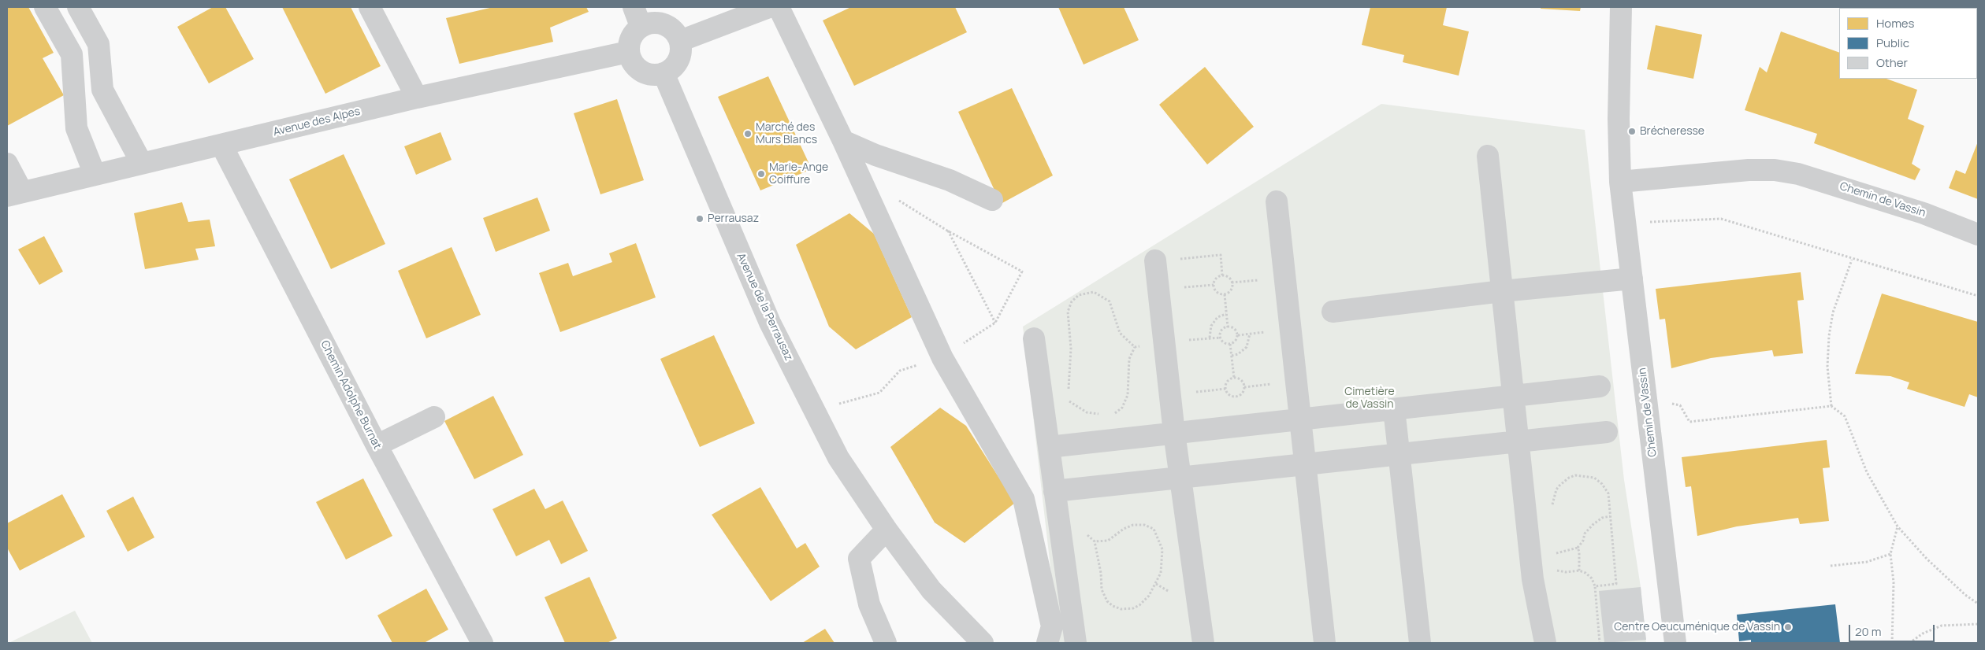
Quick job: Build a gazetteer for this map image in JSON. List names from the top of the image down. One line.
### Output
{"streets":{"street":["Avenue des Alpes","Chemin de Vassin","Avenue de la Perrausaz","Chemin Adolphe Burnat"]},"crossings":[["Avenue des Alpes","Avenue de la Perrausaz"],["Avenue des Alpes","Chemin Adolphe Burnat"]],"parks":["Cimetière de Vassin"],"places":["Brécheresse","Marché des Murs Blancs","Marie-Ange Coiffure","Perrausaz","Centre Oeucuménique de Vassin"],"legend":["Homes","Public","Other"],"scale_bar":"20 m"}
